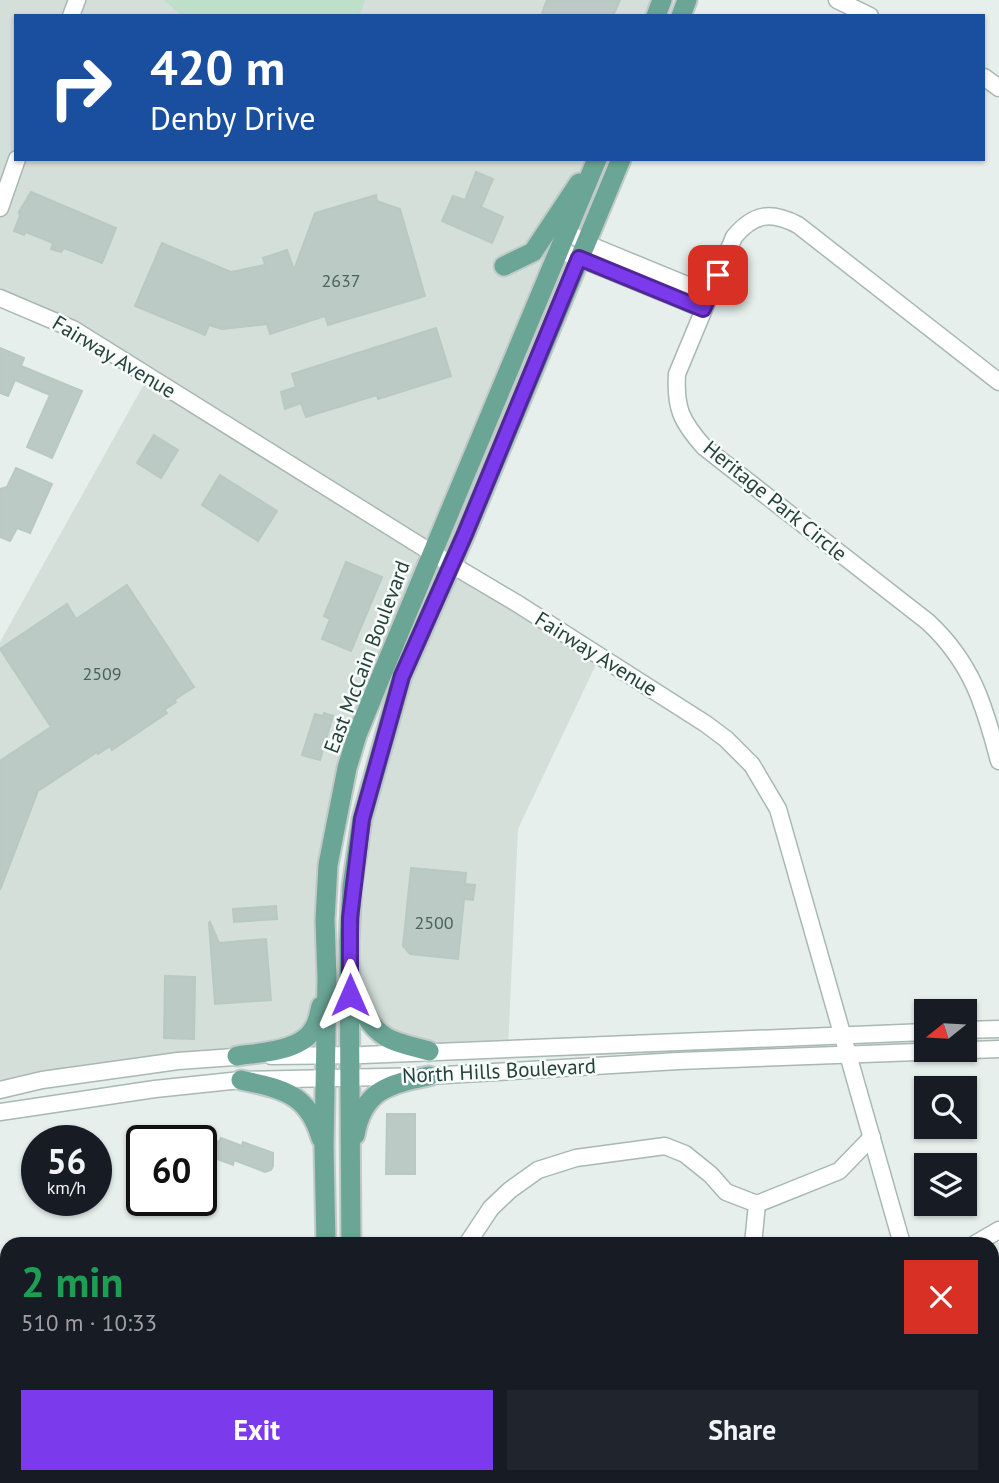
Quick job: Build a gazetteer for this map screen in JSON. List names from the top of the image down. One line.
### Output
{"streets":{"main road":["East McCain Boulevard"],"street":["Fairway Avenue","Heritage Park Circle","North Hills Boulevard"]},"crossings":[["Fairway Avenue","East McCain Boulevard"],["Fairway Avenue","North Hills Boulevard"],["East McCain Boulevard","North Hills Boulevard"]],"house_numbers":["2637","2509","2500"],"north":"left","page":{"turn":["420 m","Denby Drive"],"speed":"56 km/h","limit":"60","heading":["2 min","510 m · 10:33"],"buttons":["Exit","Share"]}}
